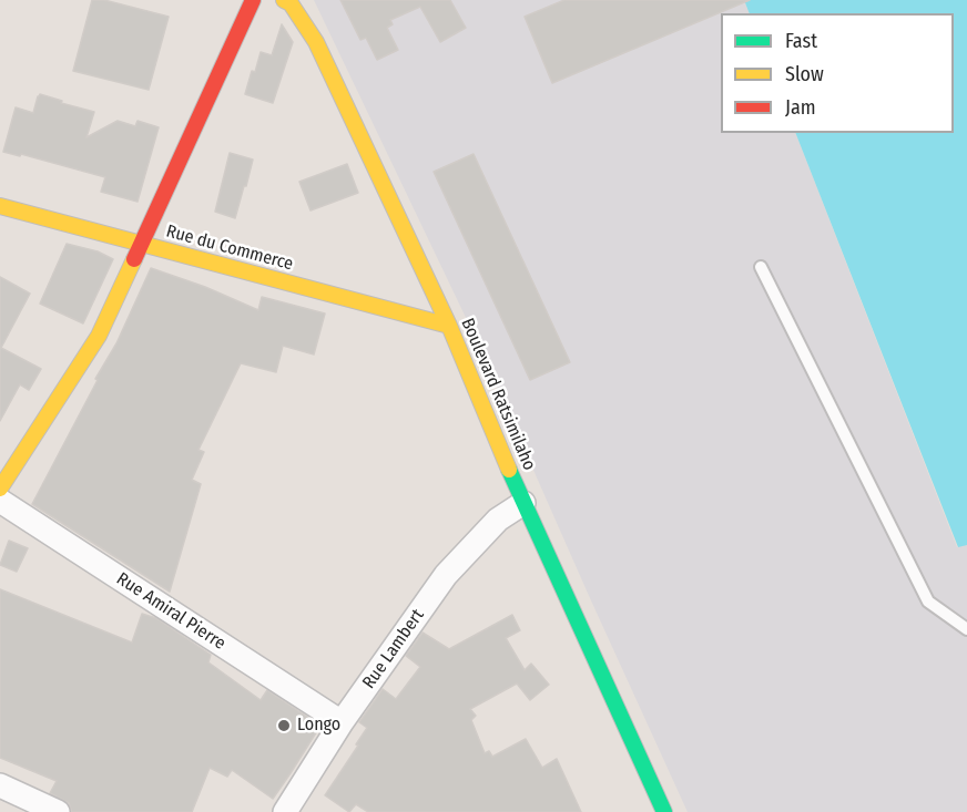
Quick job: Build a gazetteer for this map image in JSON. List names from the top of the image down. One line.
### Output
{"streets":{"street":["Rue du Commerce","Boulevard Ratsimilaho","Rue Amiral Pierre","Rue Lambert"]},"crossings":[["Rue du Commerce","Boulevard Ratsimilaho"],["Boulevard Ratsimilaho","Rue Lambert"],["Rue Amiral Pierre","Rue Lambert"]],"places":["Longo"],"legend":["Fast","Slow","Jam"]}
